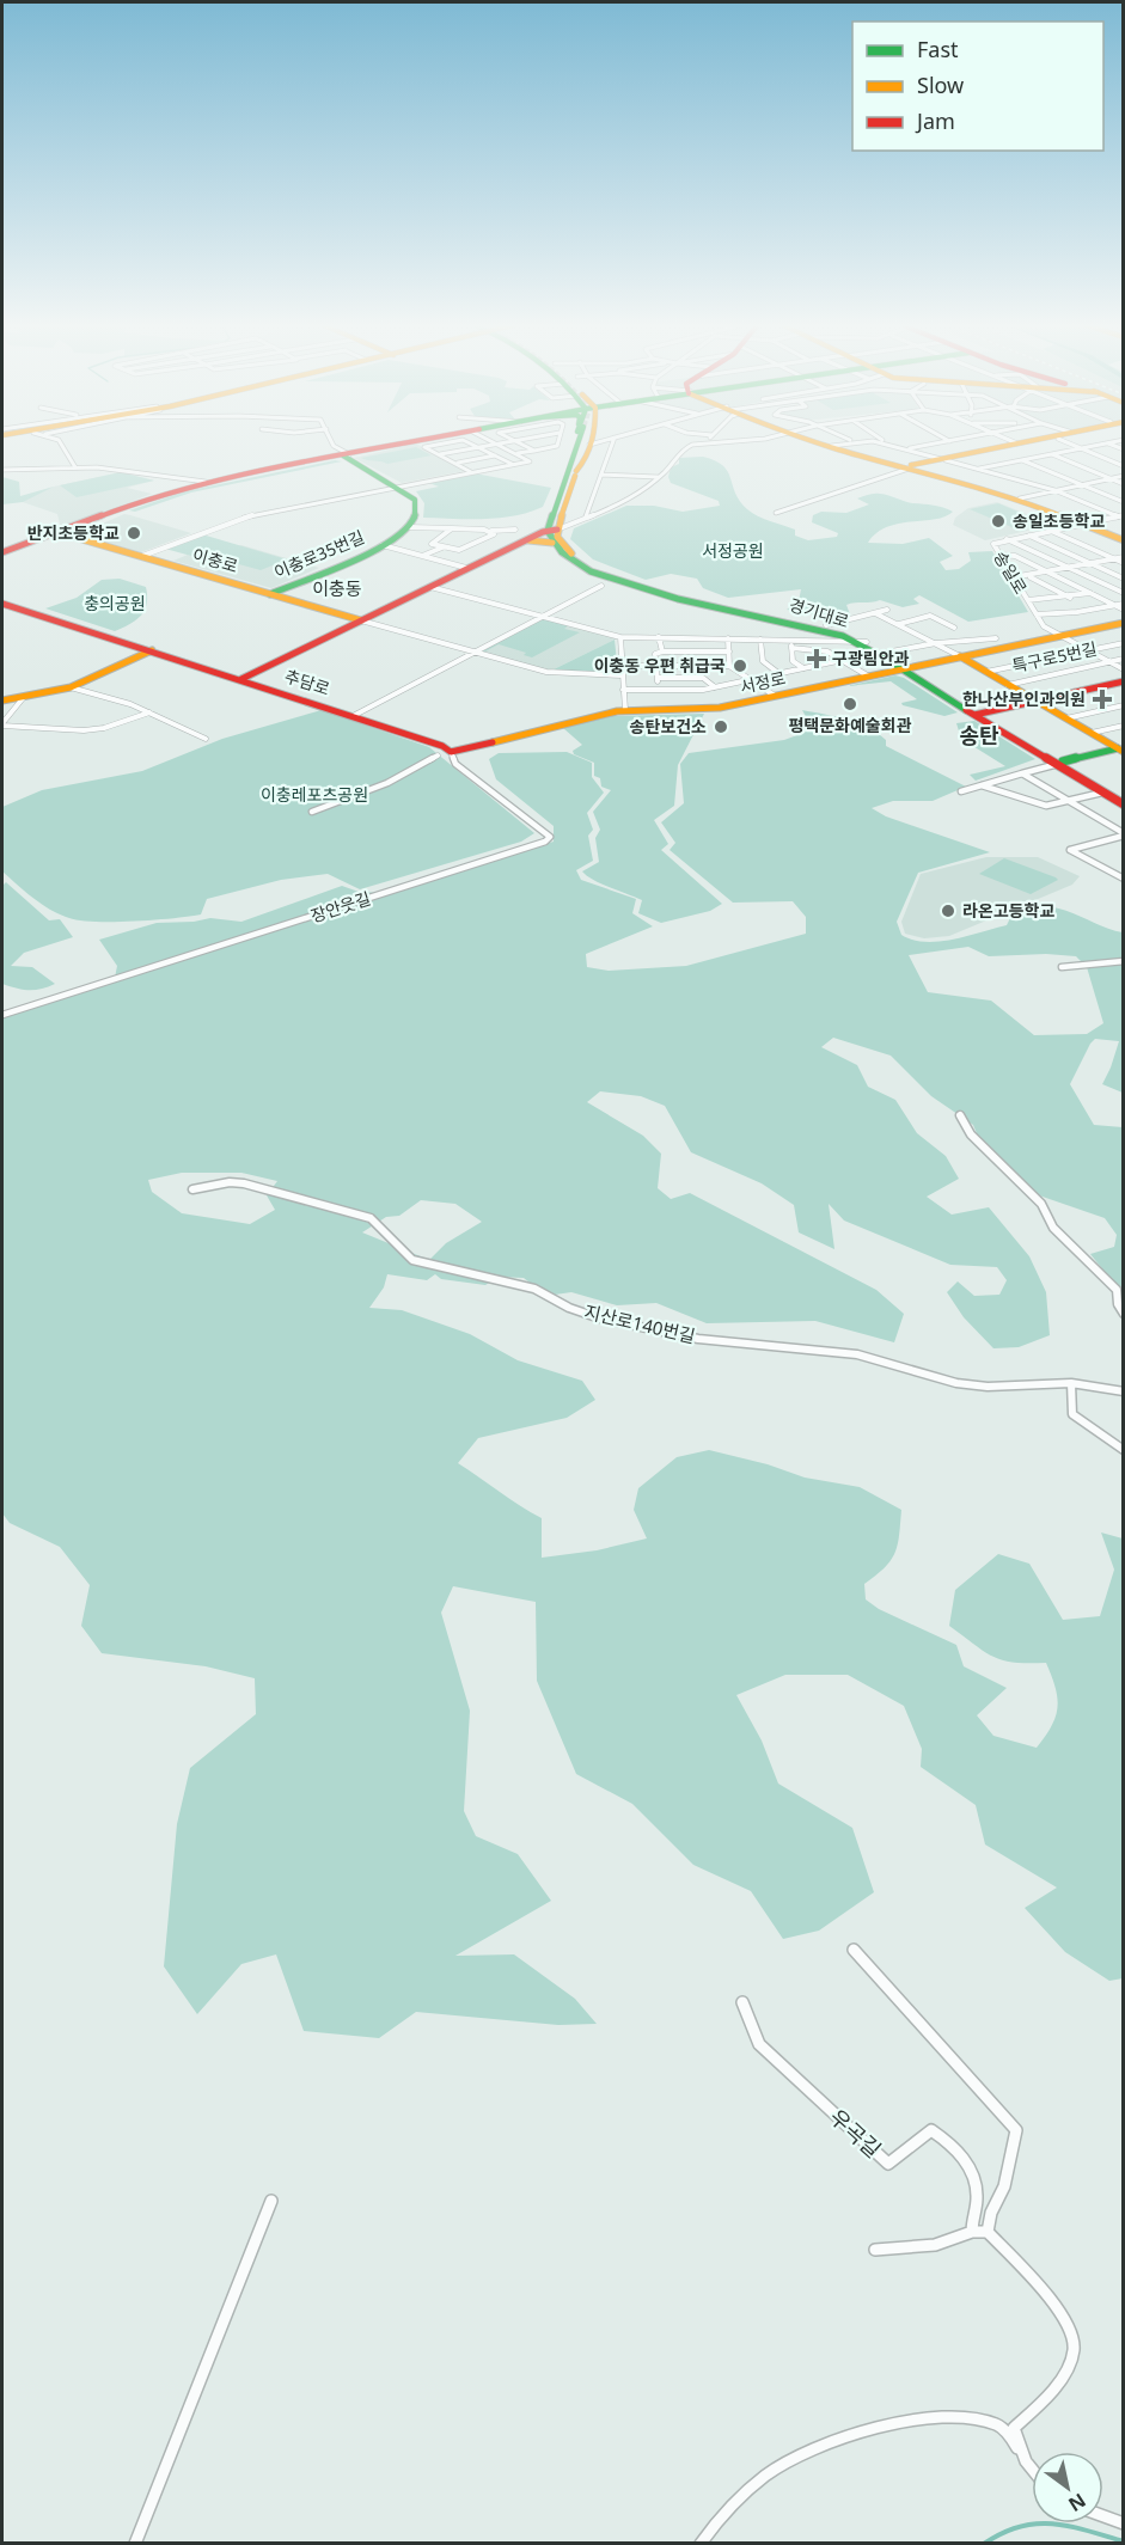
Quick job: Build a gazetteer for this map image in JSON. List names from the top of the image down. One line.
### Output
{"streets":{"street":["이충로35번길","이충로","송일로","경기대로","특구로5번길","추담로","서정로","장안웃길","지산로140번길","우곡길"]},"crossings":[["이충로35번길","이충로"],["송일로","특구로5번길"],["송일로","서정로"],["경기대로","서정로"],["추담로","서정로"],["추담로","장안웃길"],["서정로","장안웃길"]],"districts":["이충동","송탄"],"parks":["서정공원","충의공원","이충레포츠공원"],"places":{"other":["송일초등학교","반지초등학교","이충동 우편 취급국","평택문화예술회관","송탄보건소","라온고등학교"],"health":["구광림안과","한나산부인과의원"]},"legend":["Fast","Slow","Jam"],"north":"bottom right"}
